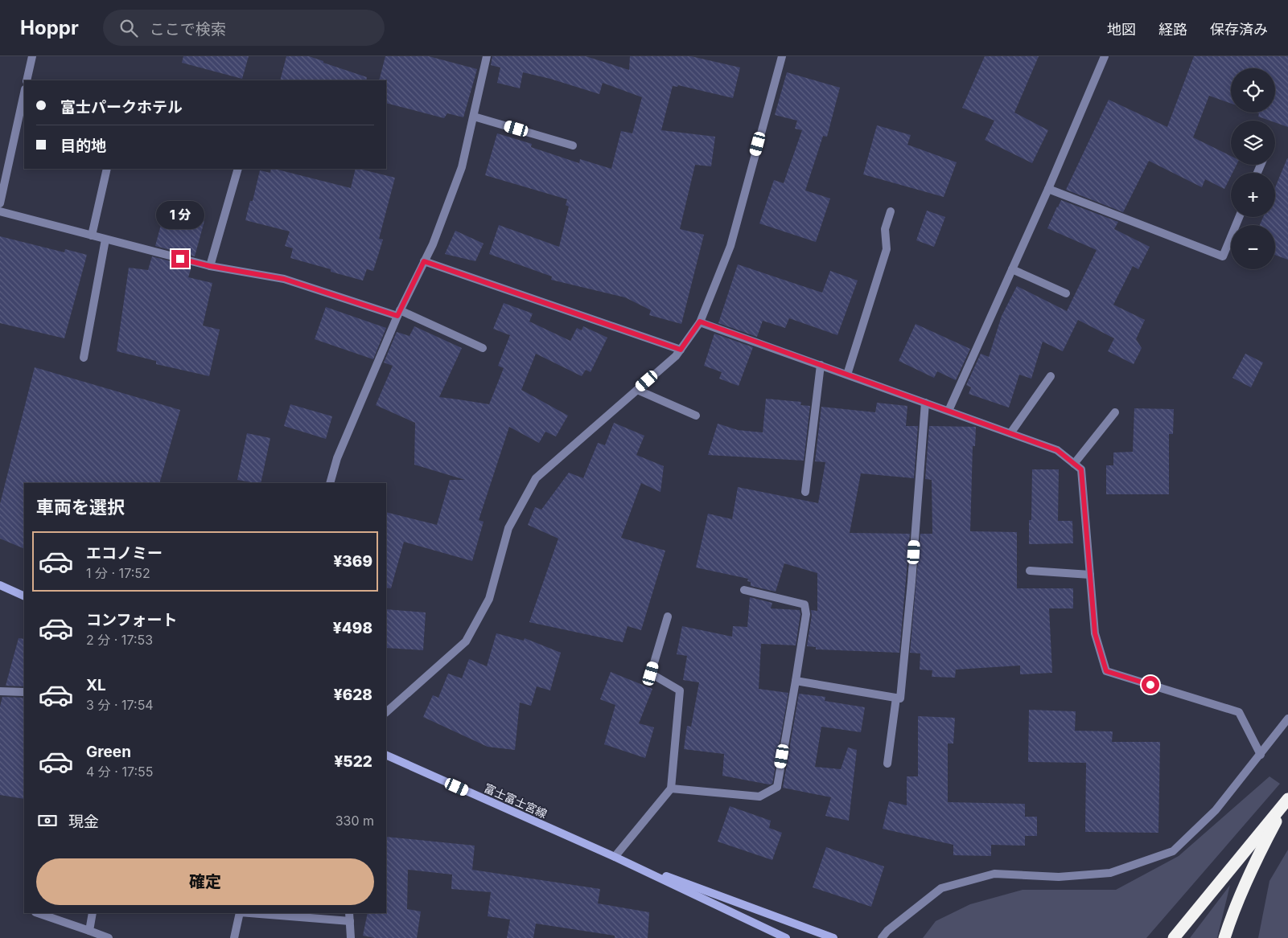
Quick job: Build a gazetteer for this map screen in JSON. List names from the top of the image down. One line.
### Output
{"streets":{"main road":["富士富士宮線"]},"page":{"header":"Hoppr","search":"ここで検索","nav":["地図","経路","保存済み"],"map_buttons":["+","−"],"banner":["富士パークホテル","目的地"],"bubble":"1 分","heading":"車両を選択","list":[{"name":"エコノミー","note":"1 分 · 17:52","value":"¥369"},{"name":"コンフォート","note":"2 分 · 17:53","value":"¥498"},{"name":"XL","note":"3 分 · 17:54","value":"¥628"},{"name":"Green","note":"4 分 · 17:55","value":"¥522"}],"pay":["現金","330 m"],"buttons":"確定"}}
